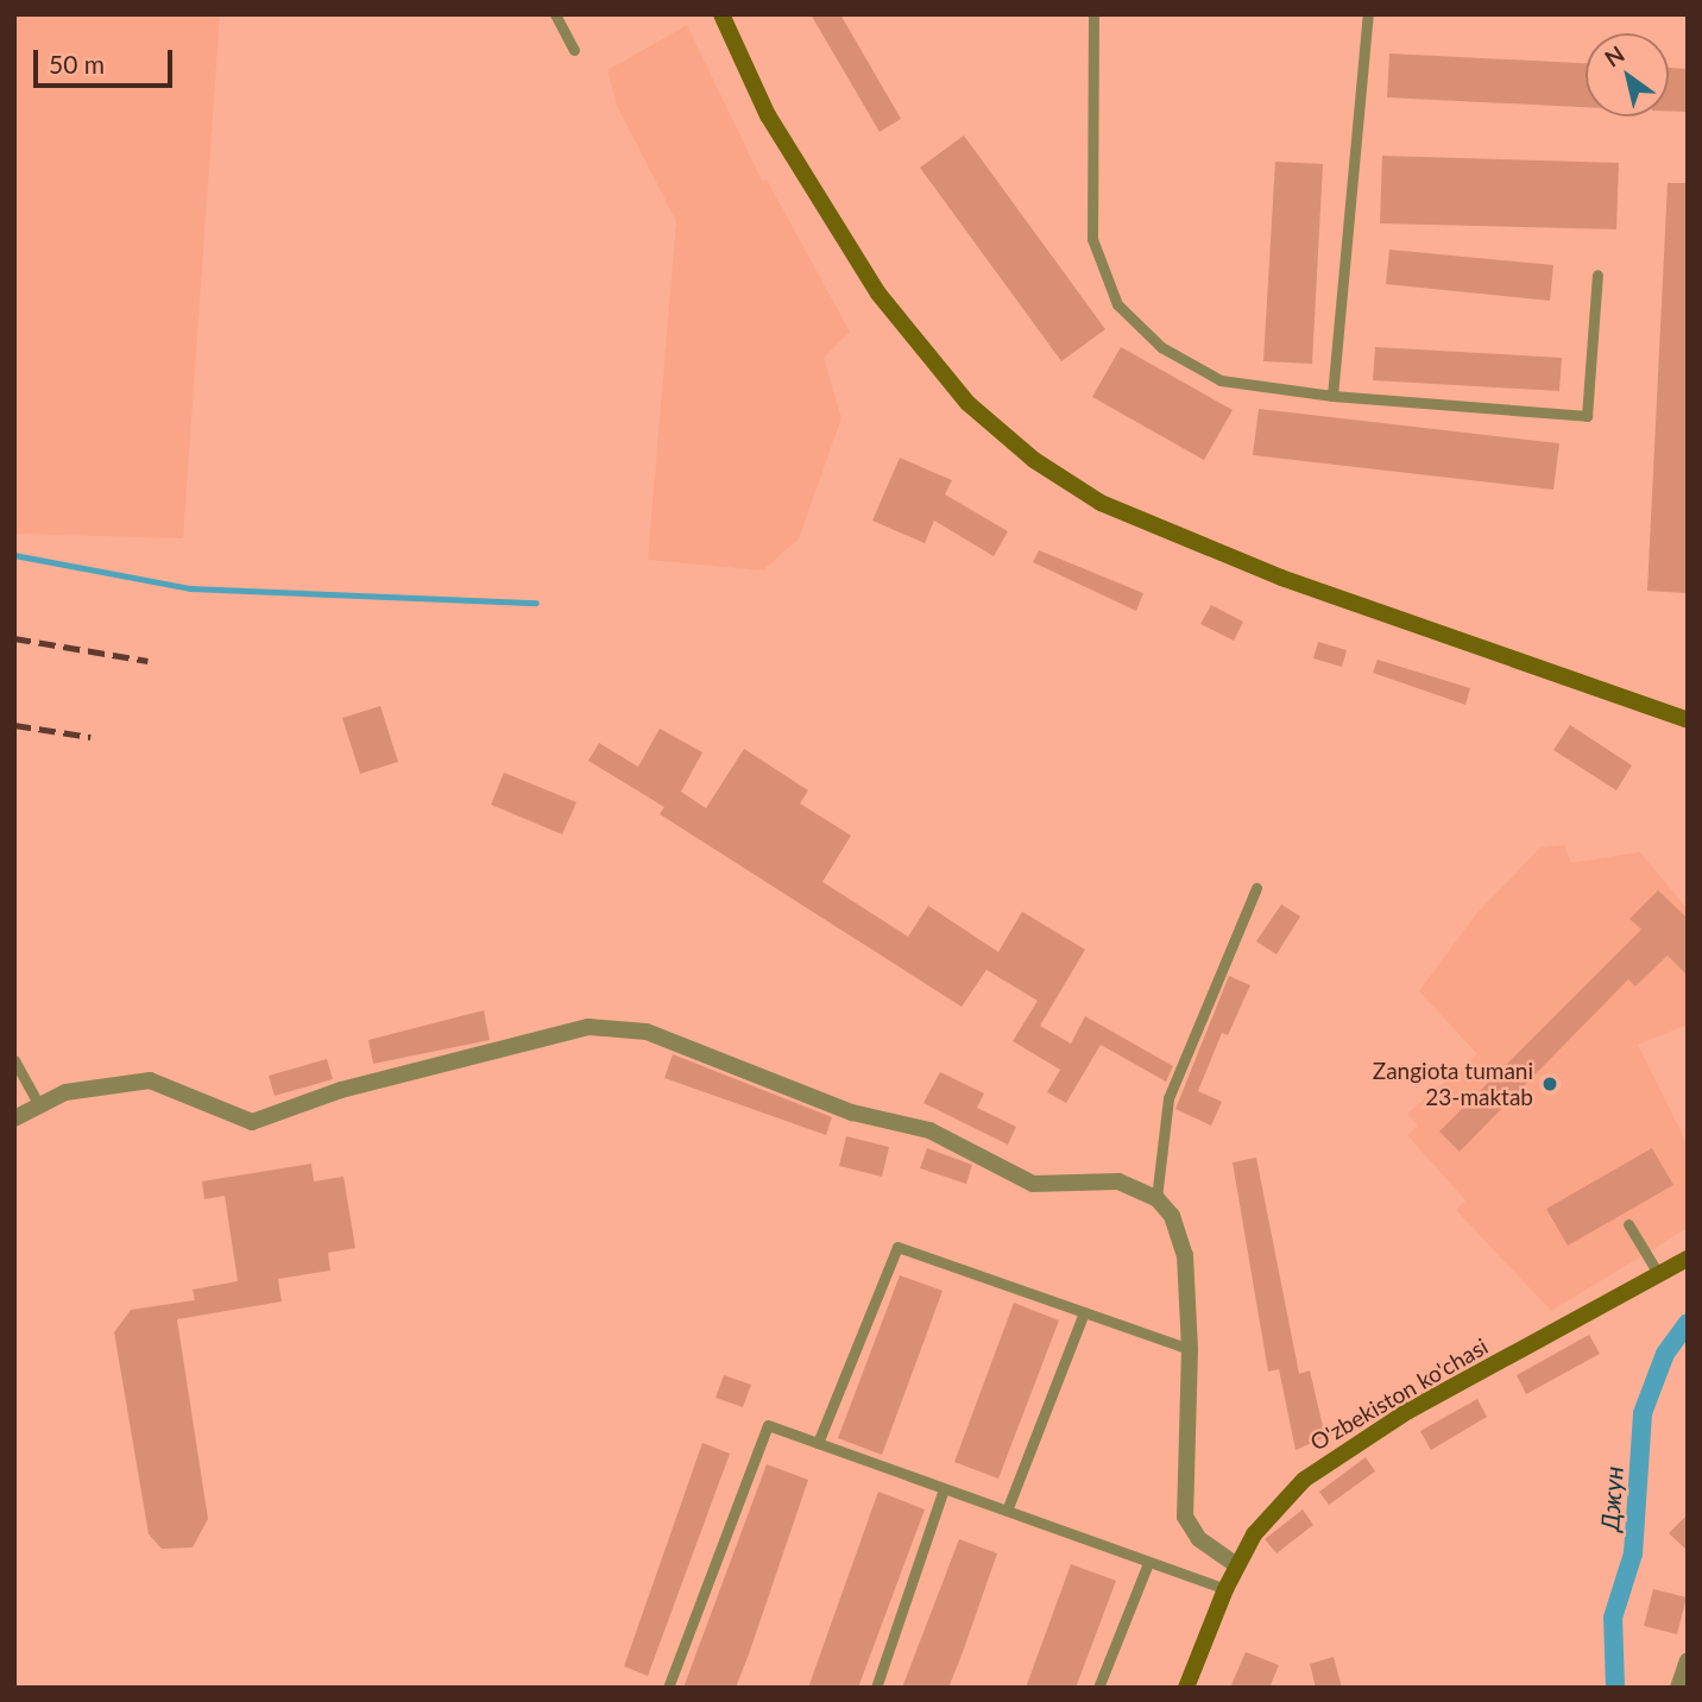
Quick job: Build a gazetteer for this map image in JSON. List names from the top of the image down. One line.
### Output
{"streets":{"main road":["O'zbekiston ko'chasi"]},"water":["Джун"],"places":["Zangiota tumani 23-maktab"],"scale_bar":"50 m","north":"top left"}
